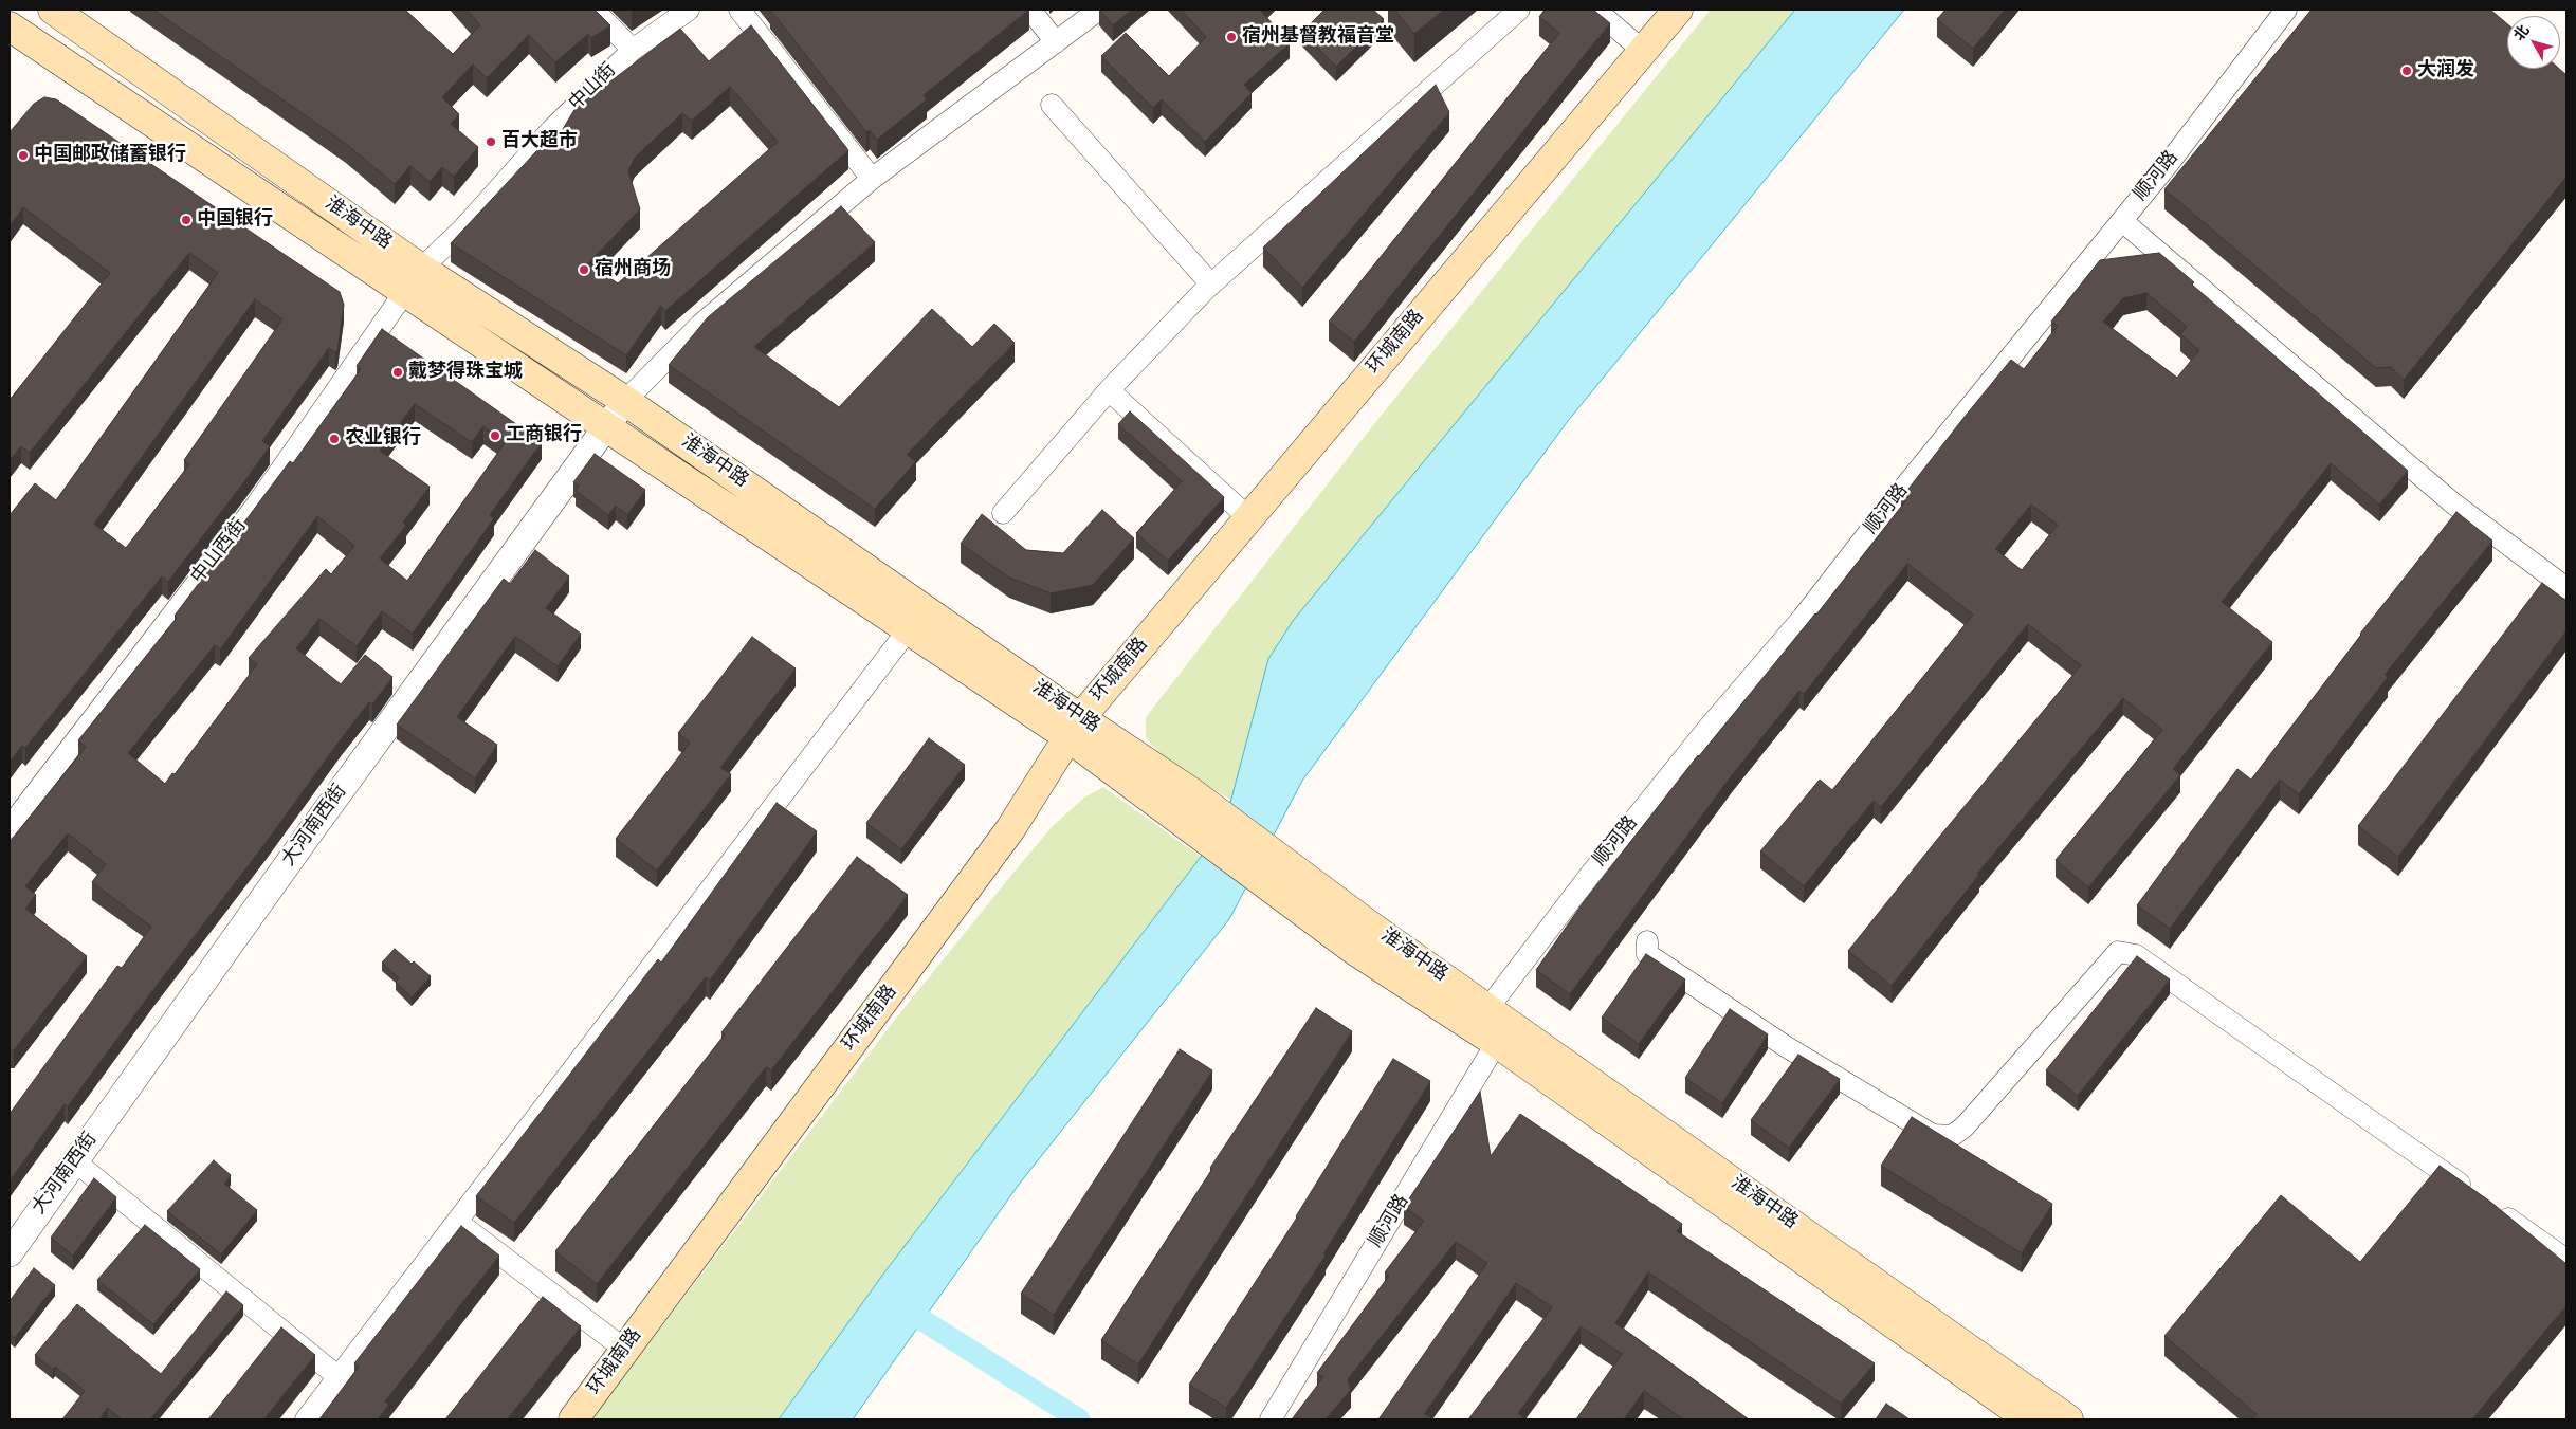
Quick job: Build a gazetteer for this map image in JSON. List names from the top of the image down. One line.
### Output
{"streets":{"main road":["淮海中路","环城南路"],"street":["中山街","顺河路","中山西街","大河南西街"]},"crossings":[["中山街","淮海中路"],["中山街","中山西街"],["顺河路","淮海中路"],["淮海中路","环城南路"],["淮海中路","中山西街"],["淮海中路","大河南西街"]],"places":["宿州基督教福音堂","大润发","百大超市","中国邮政储蓄银行","中国银行","宿州商场","戴梦得珠宝城","工商银行","农业银行"],"north":"top left"}
